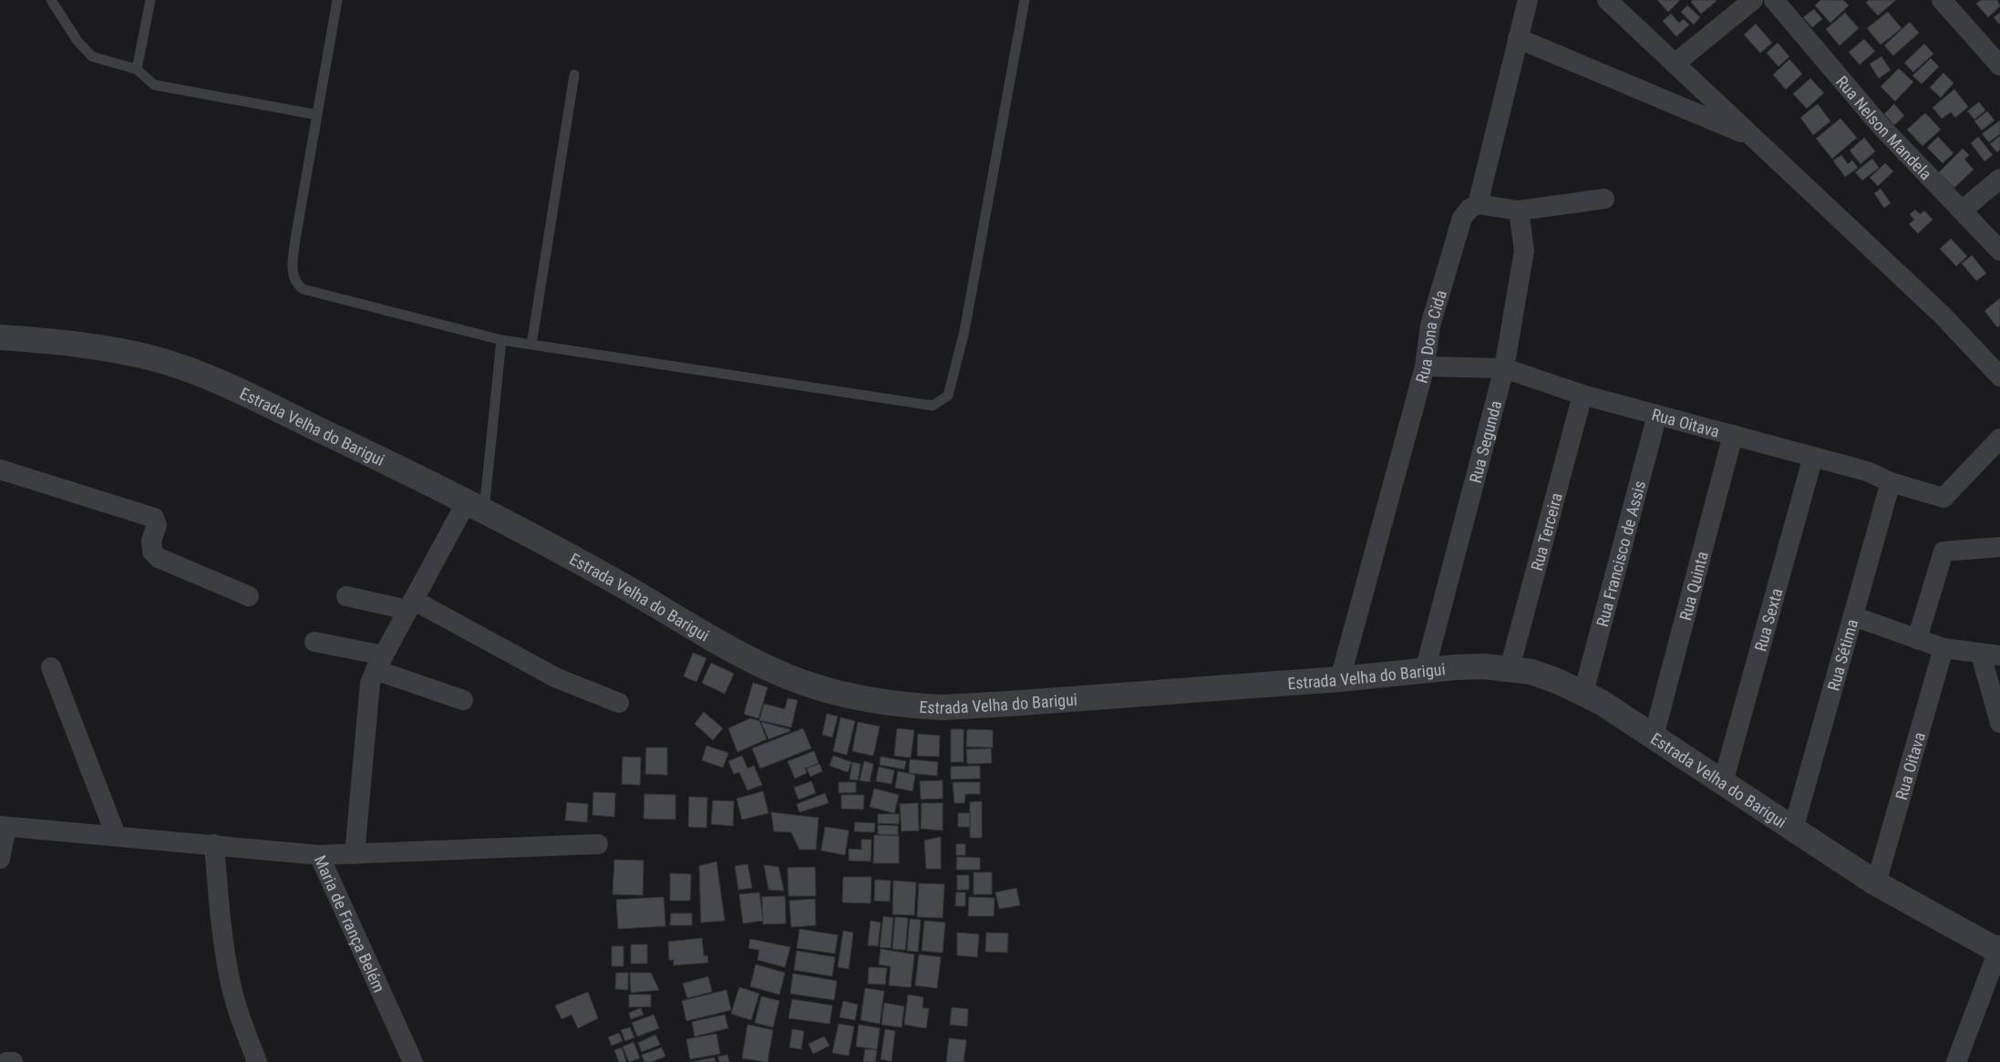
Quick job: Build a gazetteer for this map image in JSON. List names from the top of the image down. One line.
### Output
{"streets":{"street":["Rua Nelson Mandela","Rua Dona Cida","Rua Oitava","Estrada Velha do Barigui","Rua Segunda","Rua Terceira","Rua Francisco de Assis","Rua Quinta","Rua Sexta","Rua Sétima","Maria de França Belém"]},"crossings":[["Rua Dona Cida","Rua Oitava"],["Rua Dona Cida","Estrada Velha do Barigui"],["Rua Oitava","Estrada Velha do Barigui"],["Rua Oitava","Rua Segunda"],["Rua Oitava","Rua Terceira"],["Rua Oitava","Rua Francisco de Assis"],["Rua Oitava","Rua Quinta"],["Rua Oitava","Rua Sexta"],["Rua Oitava","Rua Sétima"],["Estrada Velha do Barigui","Rua Segunda"],["Estrada Velha do Barigui","Rua Terceira"],["Estrada Velha do Barigui","Rua Francisco de Assis"],["Estrada Velha do Barigui","Rua Quinta"],["Estrada Velha do Barigui","Rua Sexta"],["Estrada Velha do Barigui","Rua Sétima"]]}
